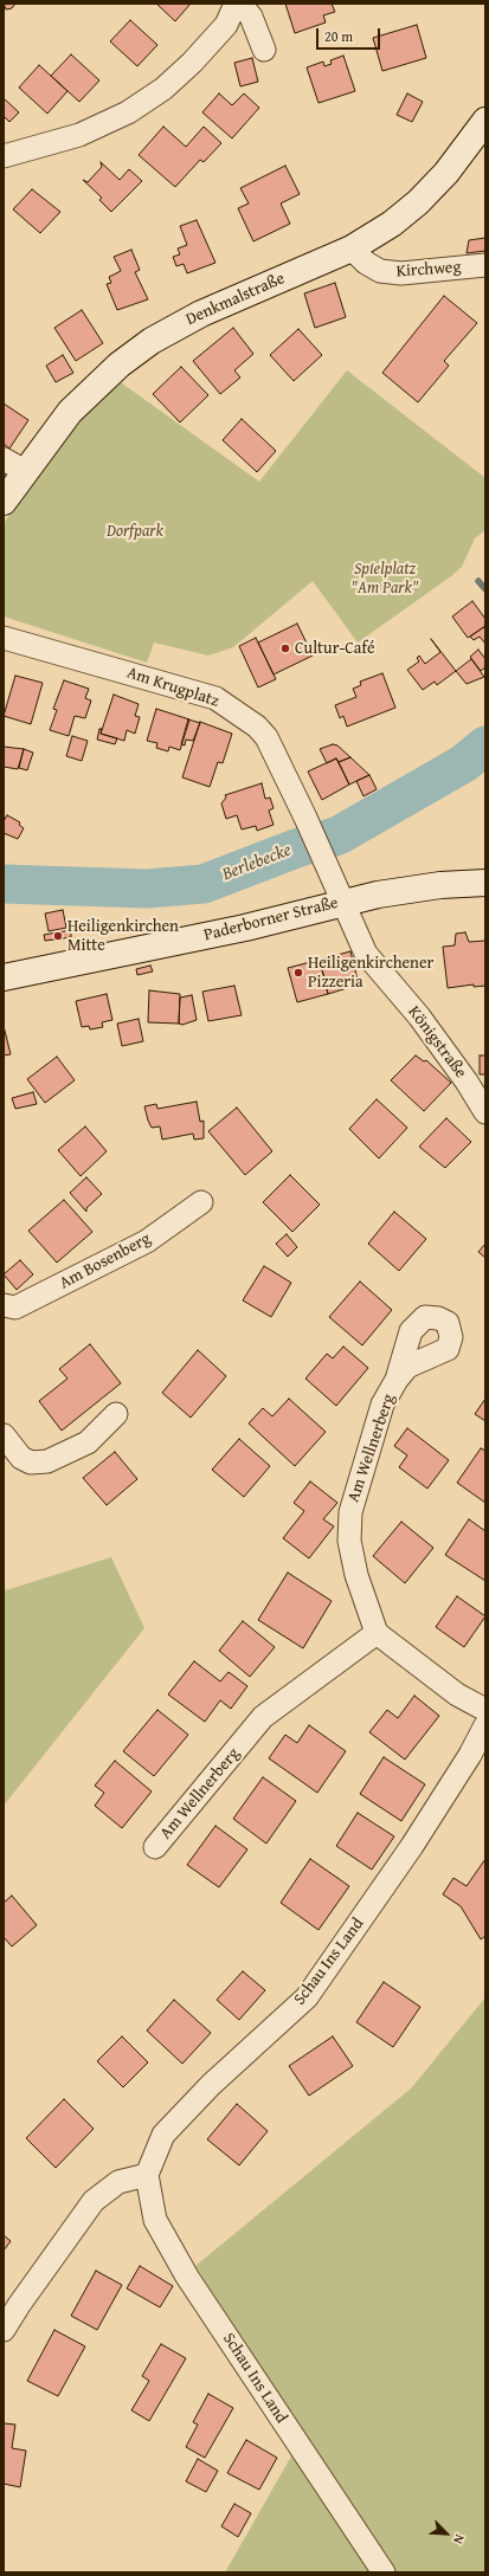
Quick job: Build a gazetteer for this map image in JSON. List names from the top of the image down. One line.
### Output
{"streets":{"main road":["Denkmalstraße","Paderborner Straße"],"street":["Kirchweg","Am Krugplatz","Königstraße","Am Bosenberg","Am Wellnerberg","Schau Ins Land"]},"crossings":[["Kirchweg","Denkmalstraße"],["Am Krugplatz","Paderborner Straße"],["Am Krugplatz","Königstraße"],["Paderborner Straße","Königstraße"]],"water":["Berlebecke"],"parks":["Dorfpark","Spielplatz \"Am Park\""],"places":["Cultur-Café","Heiligenkirchen Mitte","Heiligenkirchener Pizzeria"],"scale_bar":"20 m","north":"bottom right"}
